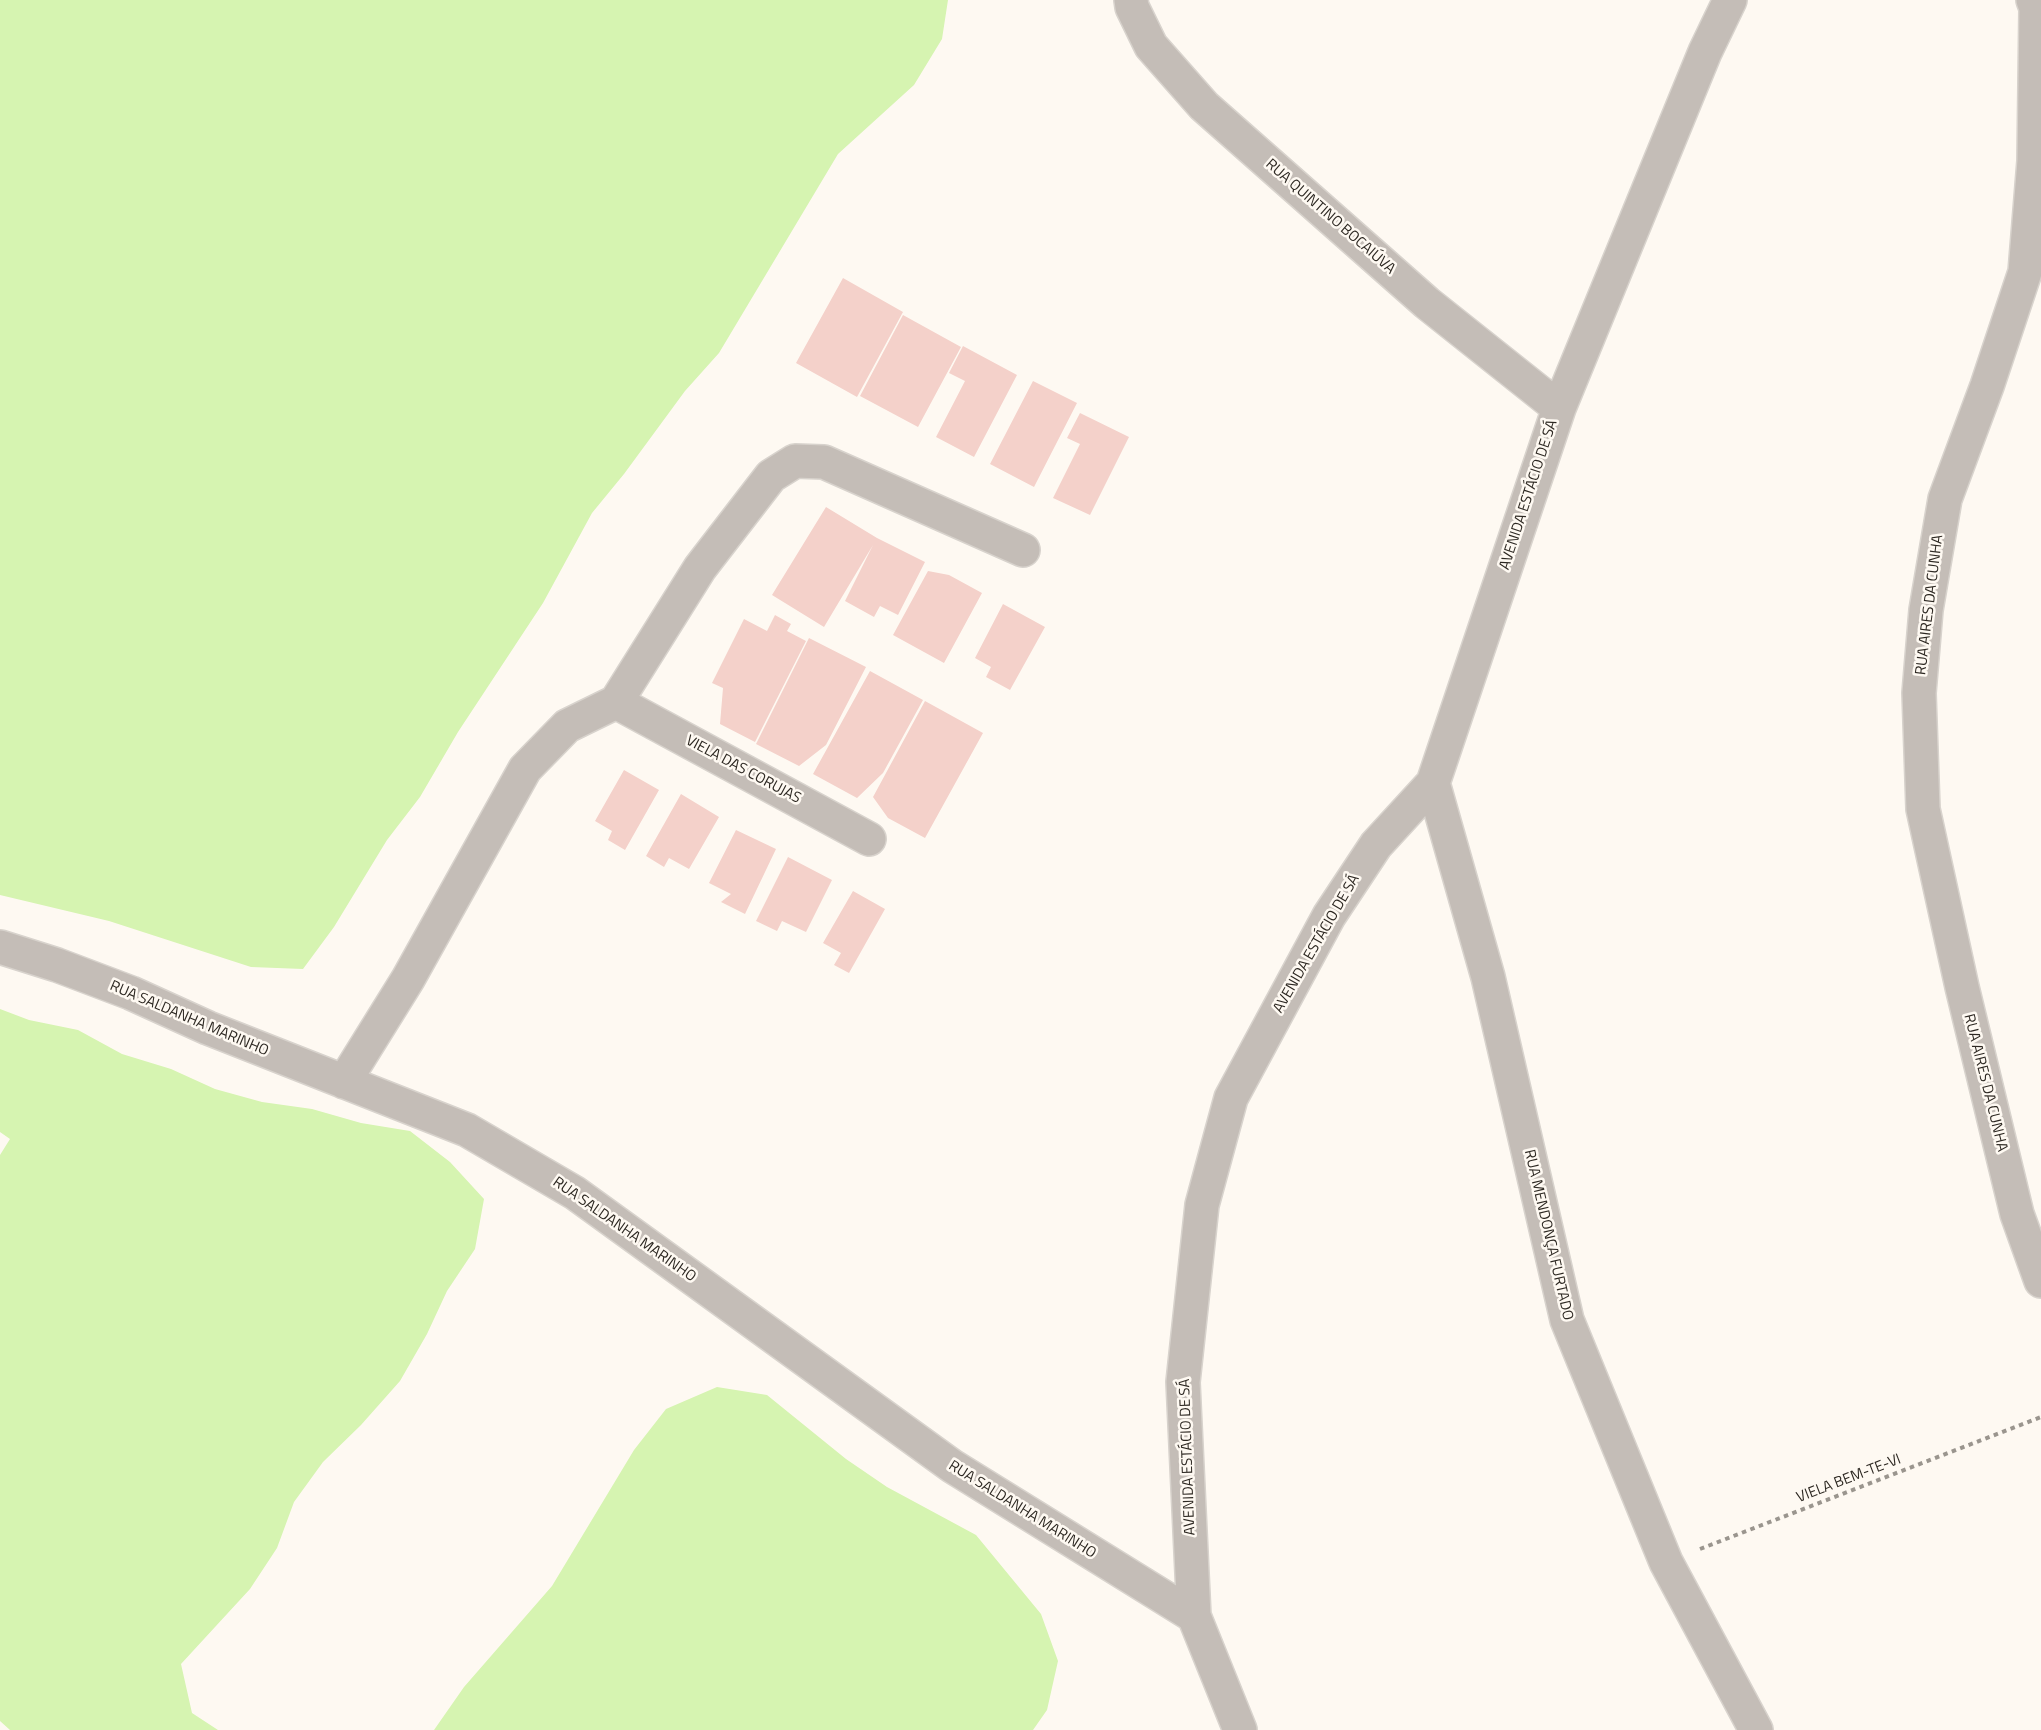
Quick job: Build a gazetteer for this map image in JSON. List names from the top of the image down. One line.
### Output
{"streets":{"street":["RUA QUINTINO BOCAIÚVA","AVENIDA ESTÁCIO DE SÁ","RUA AIRES DA CUNHA","VIELA DAS CORUJAS","RUA SALDANHA MARINHO","RUA MENDONÇA FURTADO"],"path":["VIELA BEM-TE-VI"]},"crossings":[["RUA QUINTINO BOCAIÚVA","AVENIDA ESTÁCIO DE SÁ"],["AVENIDA ESTÁCIO DE SÁ","RUA SALDANHA MARINHO"],["AVENIDA ESTÁCIO DE SÁ","RUA MENDONÇA FURTADO"],["RUA MENDONÇA FURTADO","VIELA BEM-TE-VI"]]}
